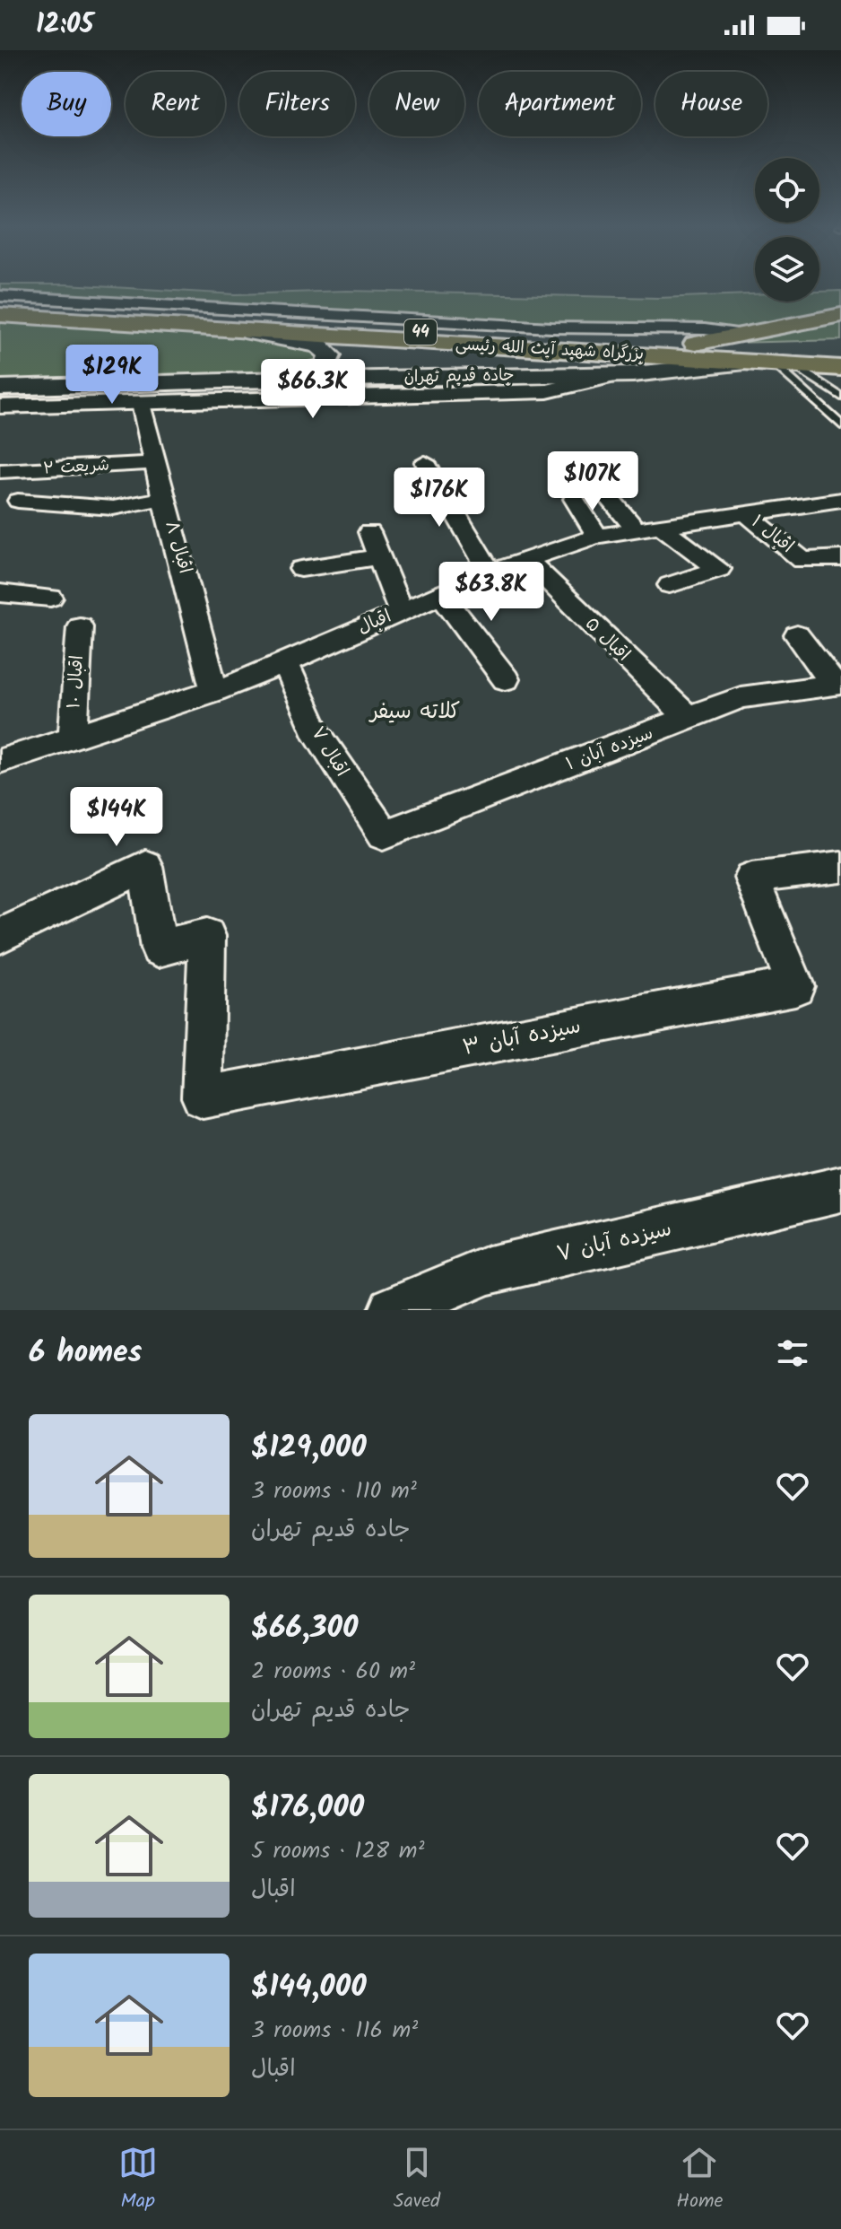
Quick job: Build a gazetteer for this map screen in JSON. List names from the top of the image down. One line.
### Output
{"streets":{"highway":["44","بزرگراه شهید آیت الله رئیسی"],"main road":["جاده قدیم تهران"],"street":["شریعت ۲","اقبال ۱","اقبال ۸","اقبال","اقبال ۵","اقبال ۱۰","سیزده آبان ۱","اقبال ۷","سیزده آبان ۳","سیزده آبان ۷"]},"crossings":[["بزرگراه شهید آیت الله رئیسی","جاده قدیم تهران"],["شریعت ۲","اقبال ۸"],["اقبال ۱","اقبال"],["اقبال ۸","اقبال"],["اقبال","اقبال ۵"],["اقبال","اقبال ۱۰"],["اقبال","اقبال ۷"],["اقبال ۵","سیزده آبان ۱"],["سیزده آبان ۱","اقبال ۷"]],"districts":["کلاته سیفر"],"page":{"status":"12:05","chip":["Buy","Rent","Filters","New","Apartment","House"],"price":["$129K","$66.3K","$107K","$176K","$63.8K","$144K"],"heading":"6 homes","list":[{"name":"$129,000","note":"3 rooms · 110 m² · جاده قدیم تهران"},{"name":"$66,300","note":"2 rooms · 60 m² · جاده قدیم تهران"},{"name":"$176,000","note":"5 rooms · 128 m² · اقبال"},{"name":"$144,000","note":"3 rooms · 116 m² · اقبال"}],"tabs":["Map","Saved","Home"]}}
